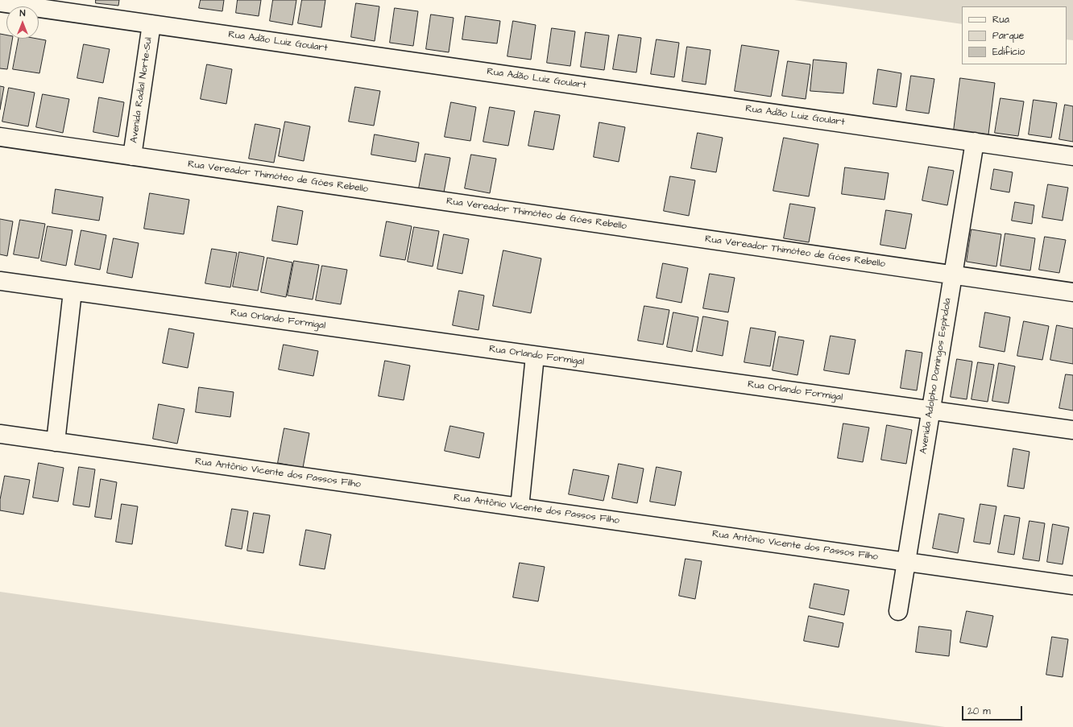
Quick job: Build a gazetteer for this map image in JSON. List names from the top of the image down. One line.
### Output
{"streets":{"street":["Rua Adão Luiz Goulart","Avenida Radial Norte-Sul","Rua Vereador Thimóteo de Góes Rebello","Rua Orlando Formigal","Avenida Adolpho Domingos Espíndola","Rua Antônio Vicente dos Passos Filho"]},"crossings":[["Rua Adão Luiz Goulart","Avenida Radial Norte-Sul"],["Rua Adão Luiz Goulart","Avenida Adolpho Domingos Espíndola"],["Avenida Radial Norte-Sul","Rua Vereador Thimóteo de Góes Rebello"],["Rua Vereador Thimóteo de Góes Rebello","Avenida Adolpho Domingos Espíndola"],["Rua Orlando Formigal","Avenida Adolpho Domingos Espíndola"],["Avenida Adolpho Domingos Espíndola","Rua Antônio Vicente dos Passos Filho"]],"legend":["Rua","Parque","Edifício"],"scale_bar":"20 m","north":"top"}
